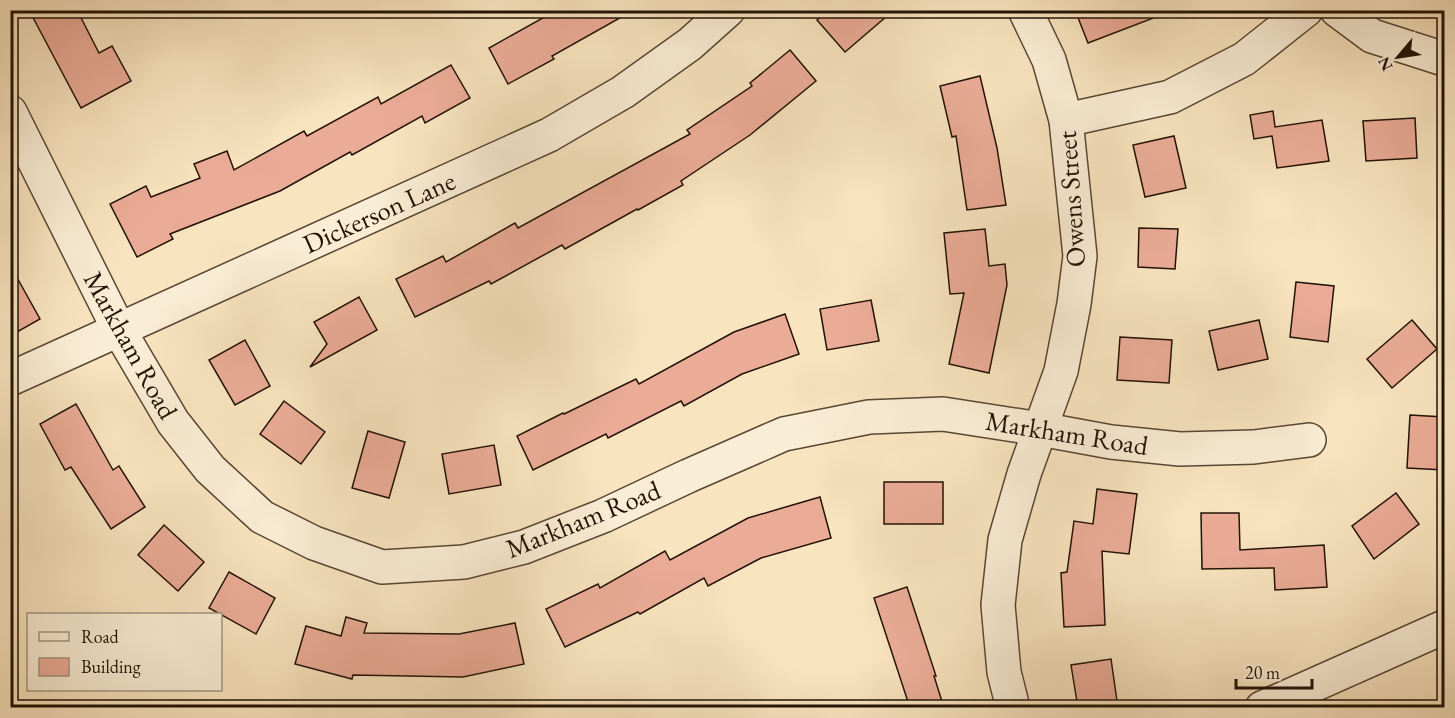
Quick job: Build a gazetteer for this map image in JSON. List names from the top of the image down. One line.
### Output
{"streets":{"street":["Owens Street","Dickerson Lane","Markham Road"]},"crossings":[["Owens Street","Markham Road"],["Dickerson Lane","Markham Road"]],"legend":["Road","Building"],"scale_bar":"20 m","north":"bottom left"}
